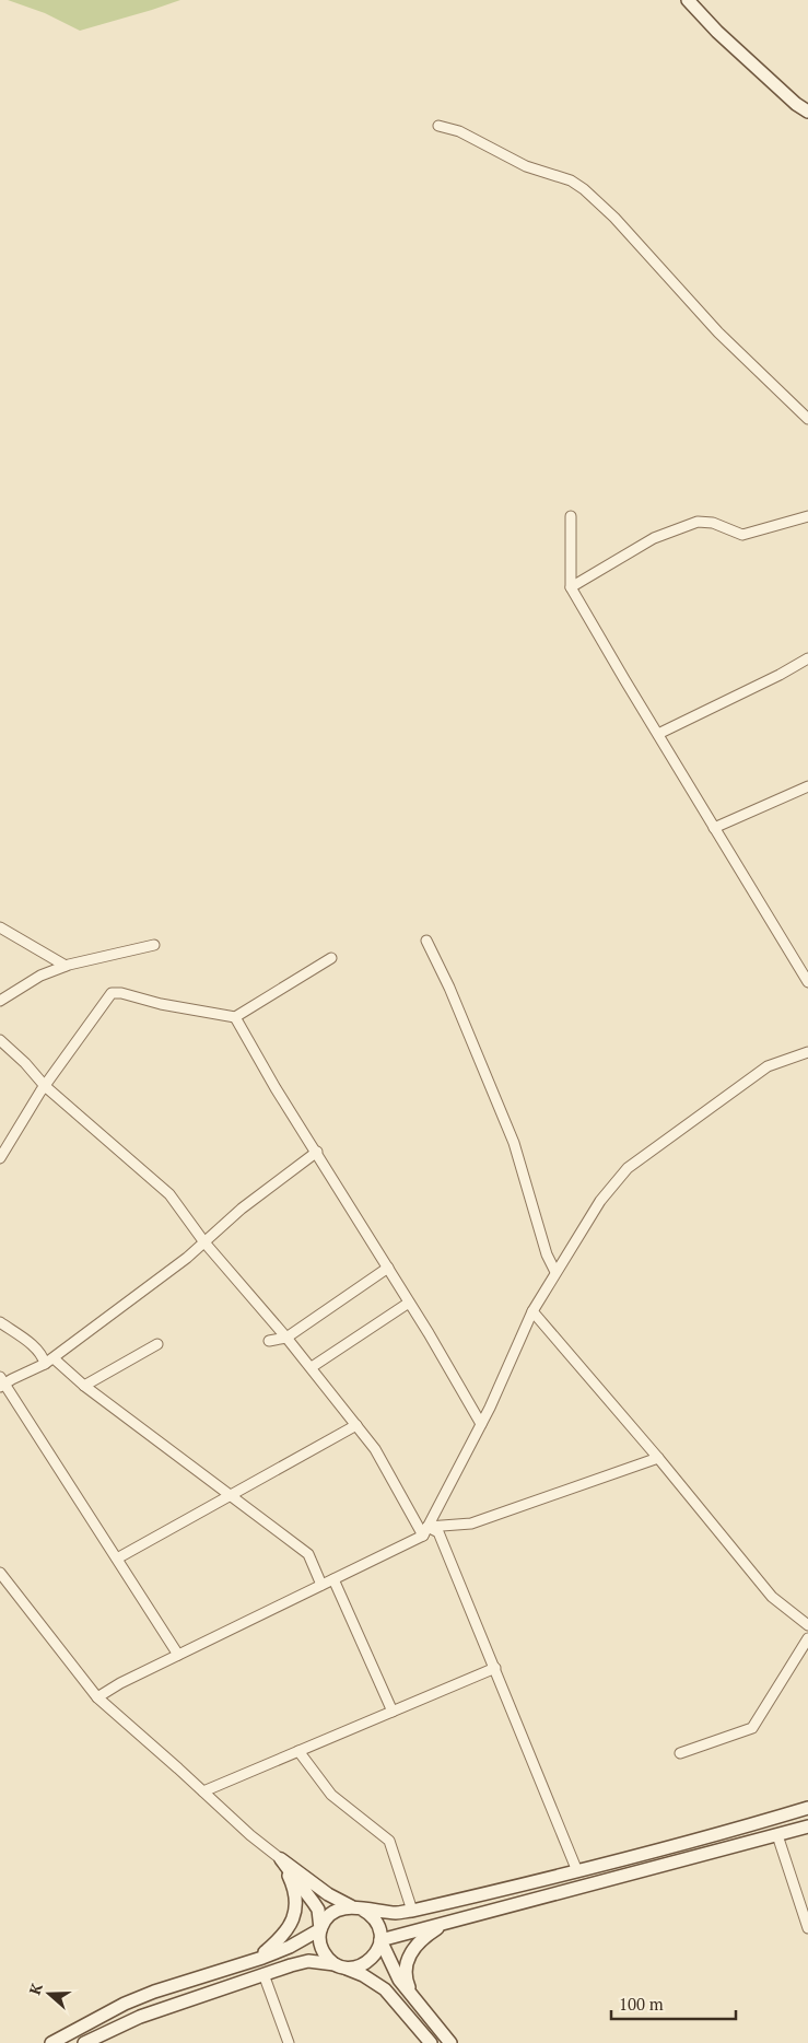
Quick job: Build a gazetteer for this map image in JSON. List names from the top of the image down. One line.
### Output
{"scale_bar":"100 m","north":"left"}
